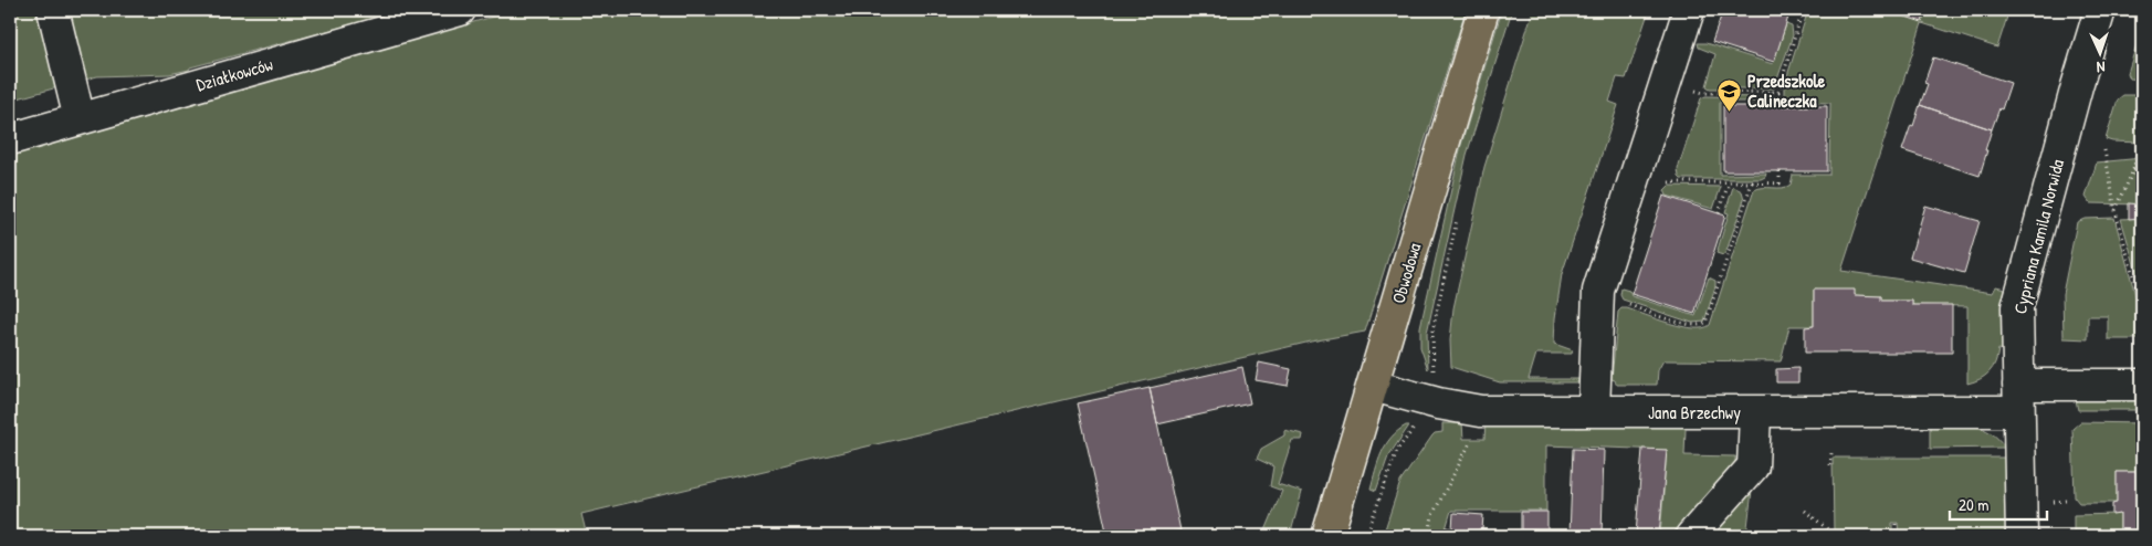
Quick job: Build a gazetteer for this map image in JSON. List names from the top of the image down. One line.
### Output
{"streets":{"main road":["Obwodowa"],"street":["Działkowców","Cypriana Kamila Norwida","Jana Brzechwy"]},"crossings":[["Cypriana Kamila Norwida","Jana Brzechwy"],["Obwodowa","Jana Brzechwy"]],"places":{"school or university":["Przedszkole Calineczka"]},"scale_bar":"20 m","north":"bottom"}
